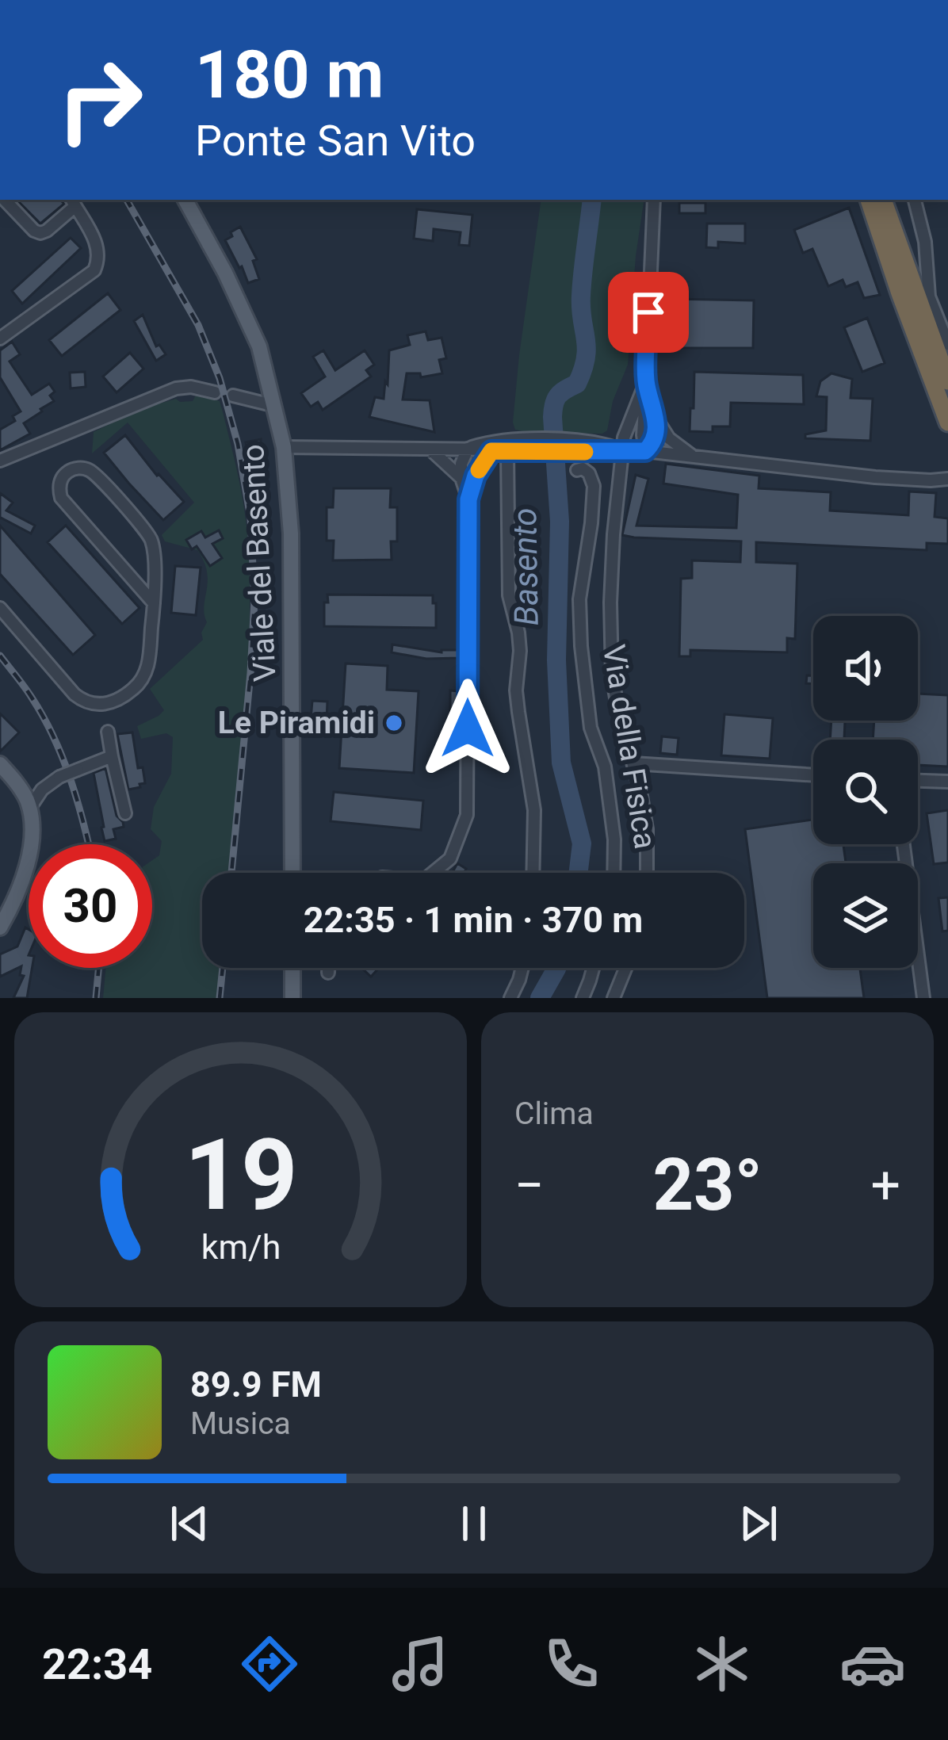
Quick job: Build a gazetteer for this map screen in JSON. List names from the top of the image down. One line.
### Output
{"streets":{"main road":["Viale del Basento"],"street":["Via della Fisica"]},"water":["Basento"],"places":["Le Piramidi"],"page":{"turn":["180 m","Ponte San Vito"],"limit":"30","trip":"22:35 · 1 min · 370 m","tile":"Clima","heat":["−","23°","+"],"song":["89.9 FM","Musica"],"tabs":"22:34","gauge":["19","km/h"]}}
